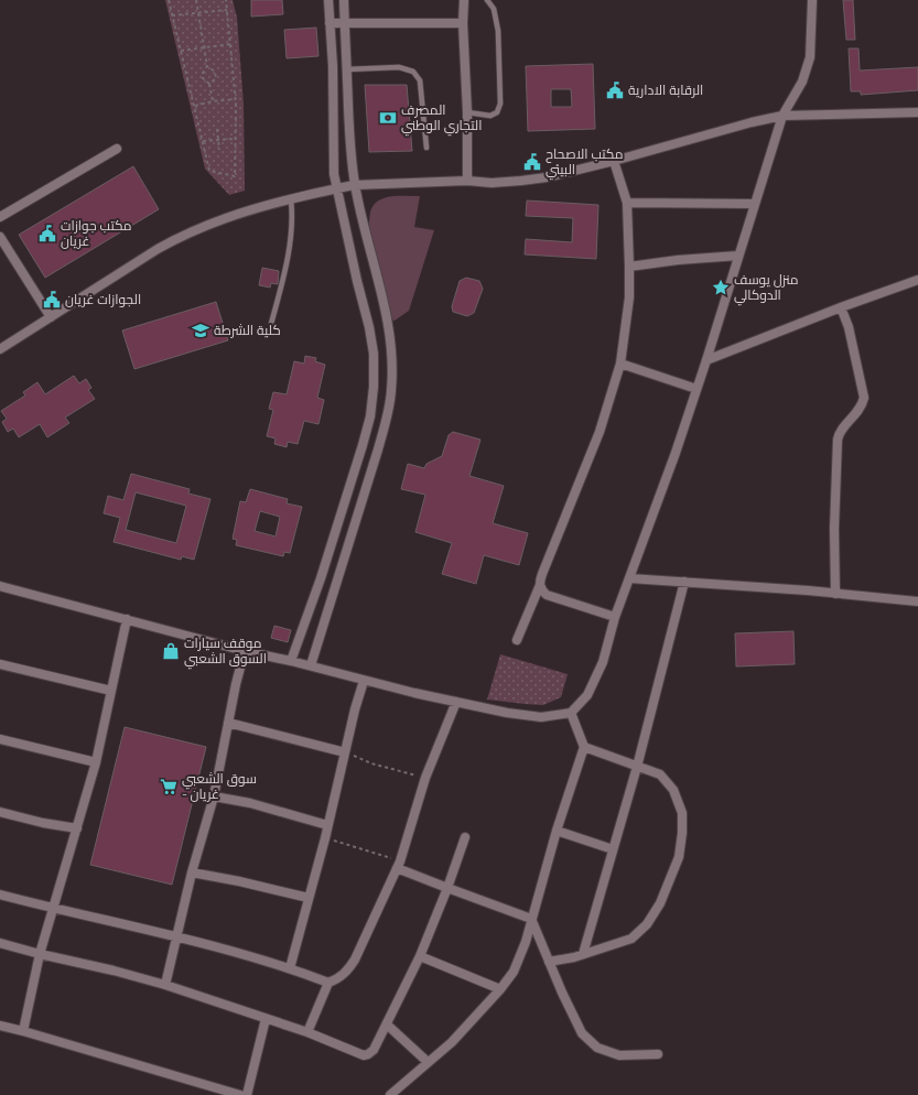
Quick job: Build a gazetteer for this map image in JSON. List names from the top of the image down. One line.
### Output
{"places":{"public building":["الرقابة الادارية","مكتب الاصحاح البيئي","مكتب جوازات غريان","الجوازات غريان"],"bank":["المصرف التجاري الوطني"],"place":["منزل يوسف الدوكالي"],"school or university":["كلية الشرطة"],"shop":["موقف سيارات السوق الشعبي"],"supermarket":["سوق الشعبي - غريان"]}}
